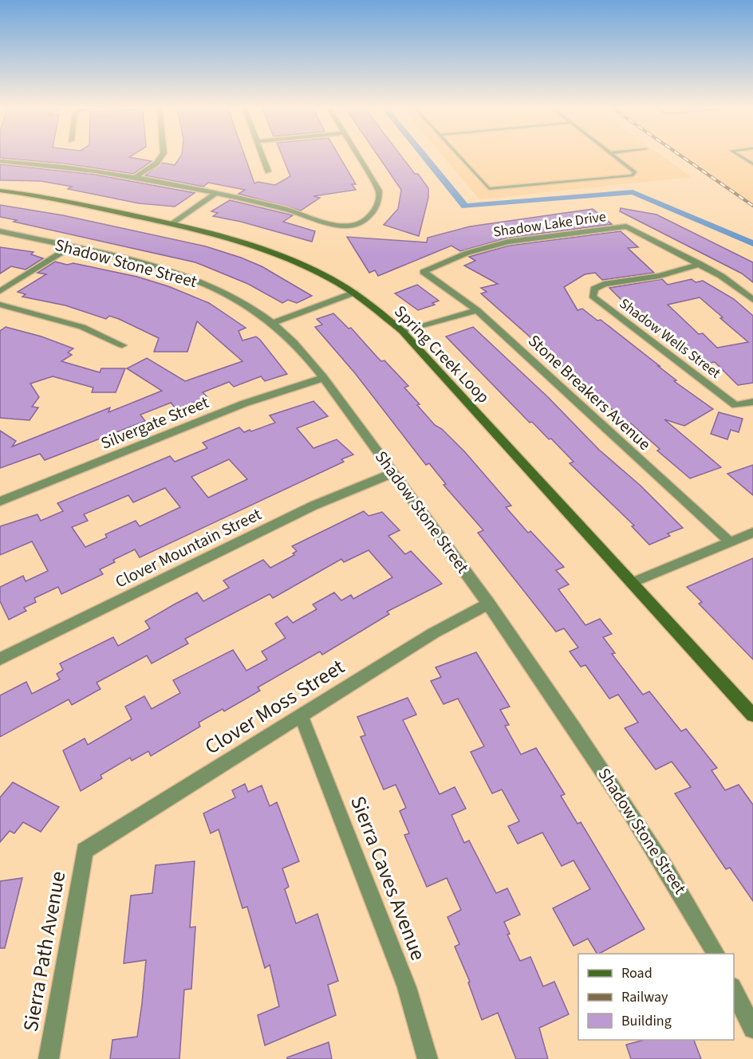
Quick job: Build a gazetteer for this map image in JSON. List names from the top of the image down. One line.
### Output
{"streets":{"street":["Shadow Lake Drive","Shadow Stone Street","Shadow Wells Street","Spring Creek Loop","Stone Breakers Avenue","Silvergate Street","Clover Mountain Street","Clover Moss Street","Sierra Caves Avenue","Sierra Path Avenue"]},"crossings":[["Shadow Lake Drive","Shadow Wells Street"],["Shadow Lake Drive","Stone Breakers Avenue"],["Shadow Stone Street","Silvergate Street"],["Shadow Stone Street","Clover Mountain Street"],["Shadow Stone Street","Clover Moss Street"],["Clover Moss Street","Sierra Caves Avenue"],["Clover Moss Street","Sierra Path Avenue"]],"legend":["Road","Railway","Building"]}
